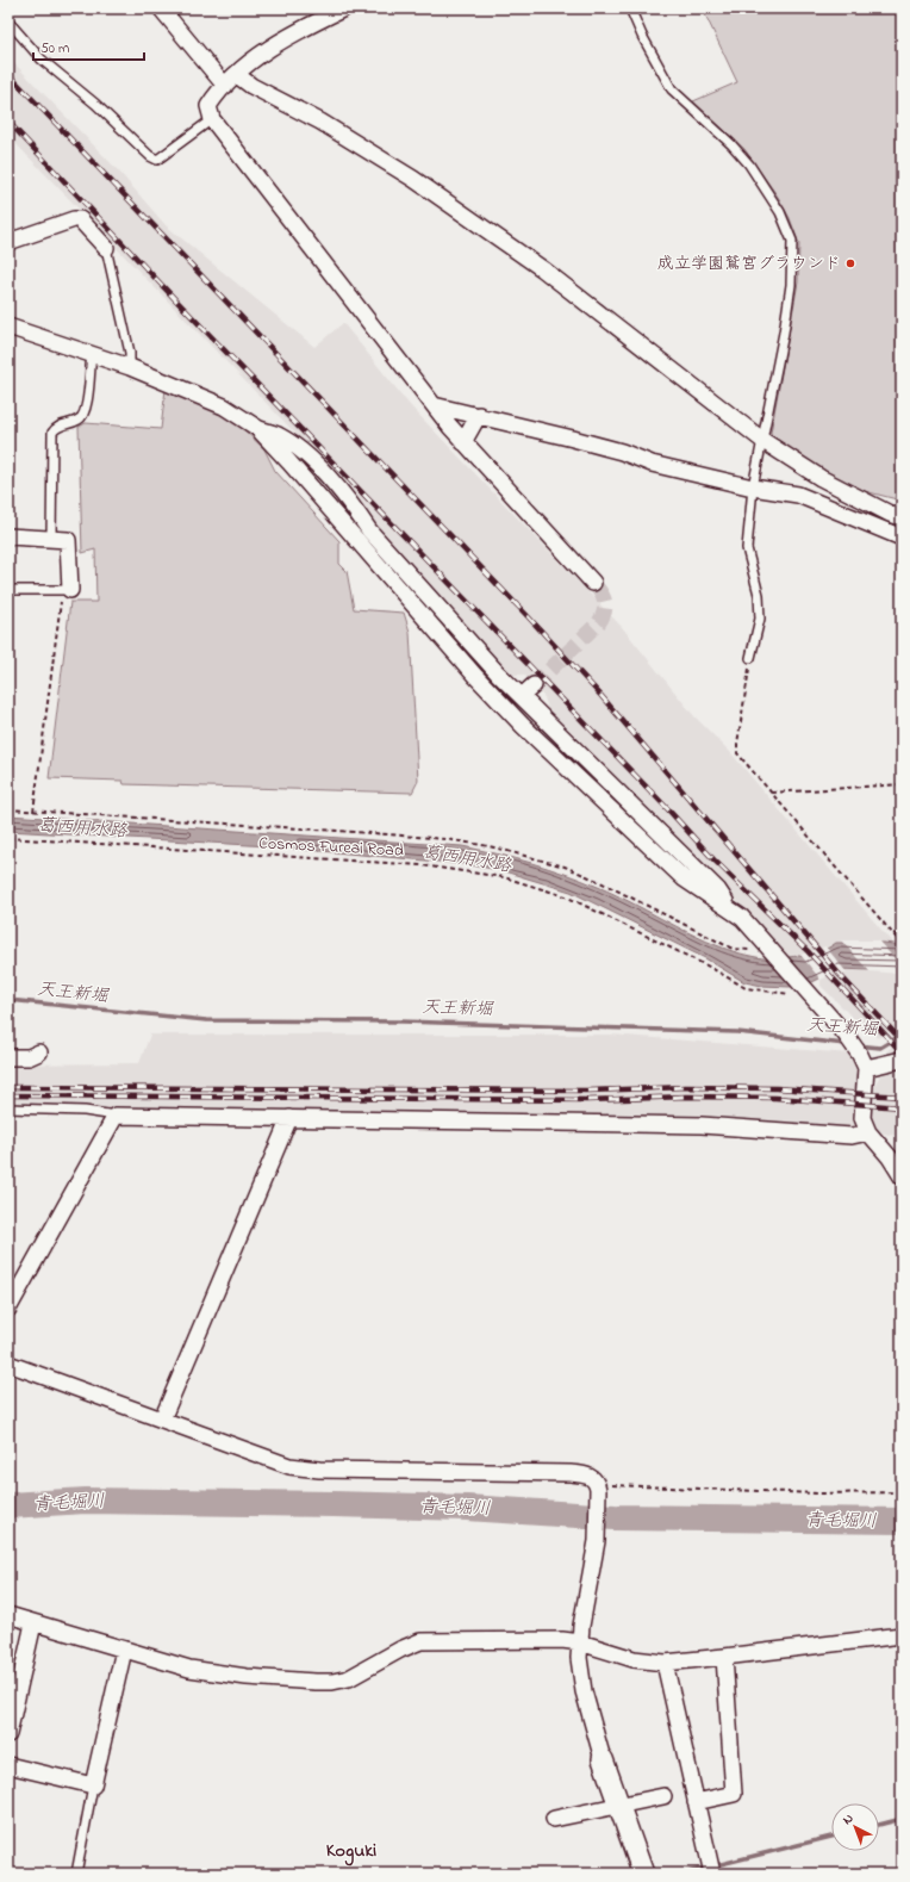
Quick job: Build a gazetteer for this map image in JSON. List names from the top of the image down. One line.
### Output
{"streets":{"path":["Cosmos Fureai Road"]},"districts":["Koguki"],"water":["葛西用水路","天王新堀","青毛堀川"],"places":["成立学園鷲宮グラウンド"],"scale_bar":"50 m","north":"top left"}
